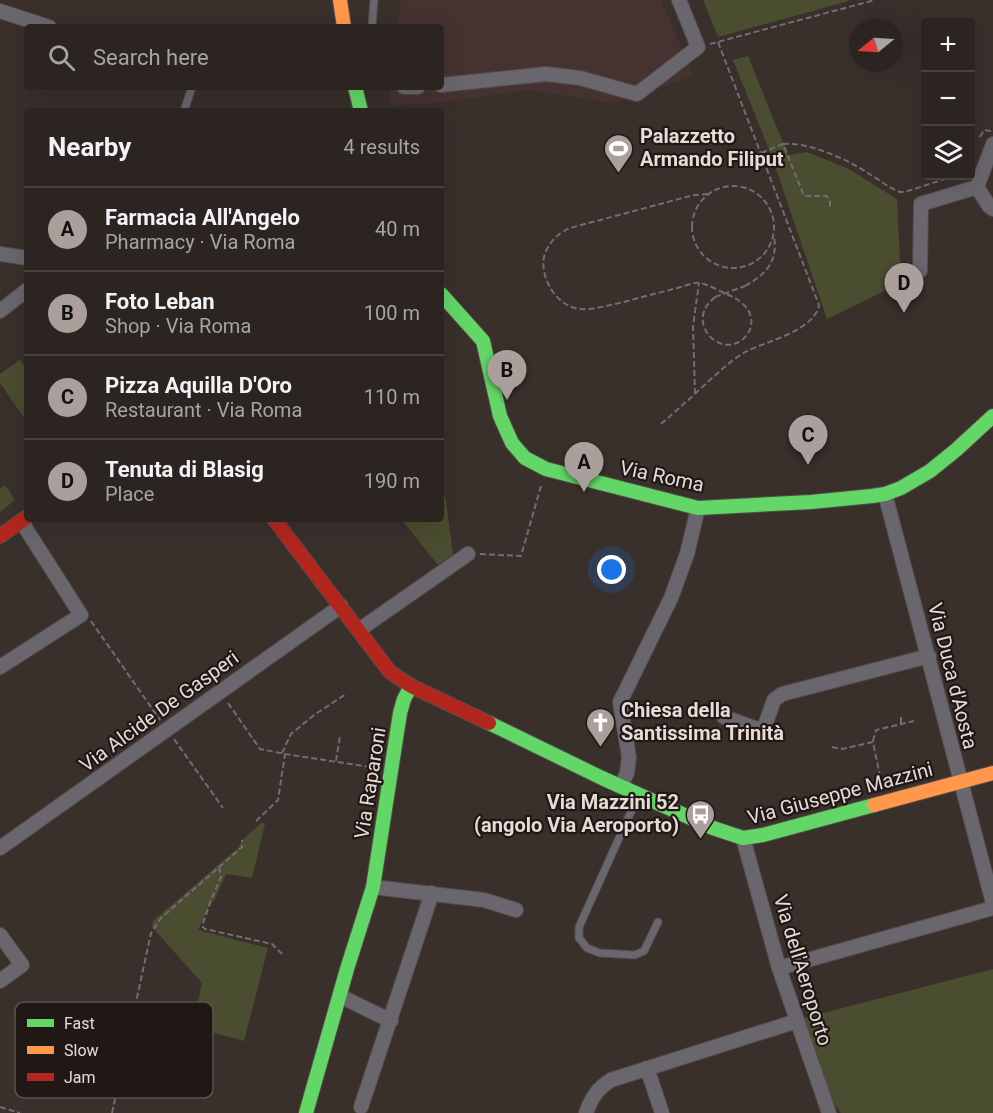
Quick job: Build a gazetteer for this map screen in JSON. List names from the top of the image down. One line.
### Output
{"streets":{"street":["Via Roma","Via Duca d'Aosta","Via Alcide De Gasperi","Via Raparoni","Via Giuseppe Mazzini","Via dell'Aeroporto"]},"crossings":[["Via Roma","Via Duca d'Aosta"],["Via Duca d'Aosta","Via Giuseppe Mazzini"],["Via Alcide De Gasperi","Via Giuseppe Mazzini"],["Via Raparoni","Via Giuseppe Mazzini"],["Via Giuseppe Mazzini","Via dell'Aeroporto"]],"places":{"sports":["Palazzetto Armando Filiput"],"church":["Chiesa della Santissima Trinità"],"bus stop":["Via Mazzini 52 (angolo Via Aeroporto)"]},"legend":["Fast","Slow","Jam"],"north":"left","page":{"map_buttons":["+","−"],"search":"Search here","heading":["Nearby","4 results"],"list":[{"mark":"A","name":"Farmacia All'Angelo","note":"Pharmacy · Via Roma","value":"40 m"},{"mark":"B","name":"Foto Leban","note":"Shop · Via Roma","value":"100 m"},{"mark":"C","name":"Pizza Aquilla D'Oro","note":"Restaurant · Via Roma","value":"110 m"},{"mark":"D","name":"Tenuta di Blasig","note":"Place","value":"190 m"}],"pins":["D","B","C","A"]}}
